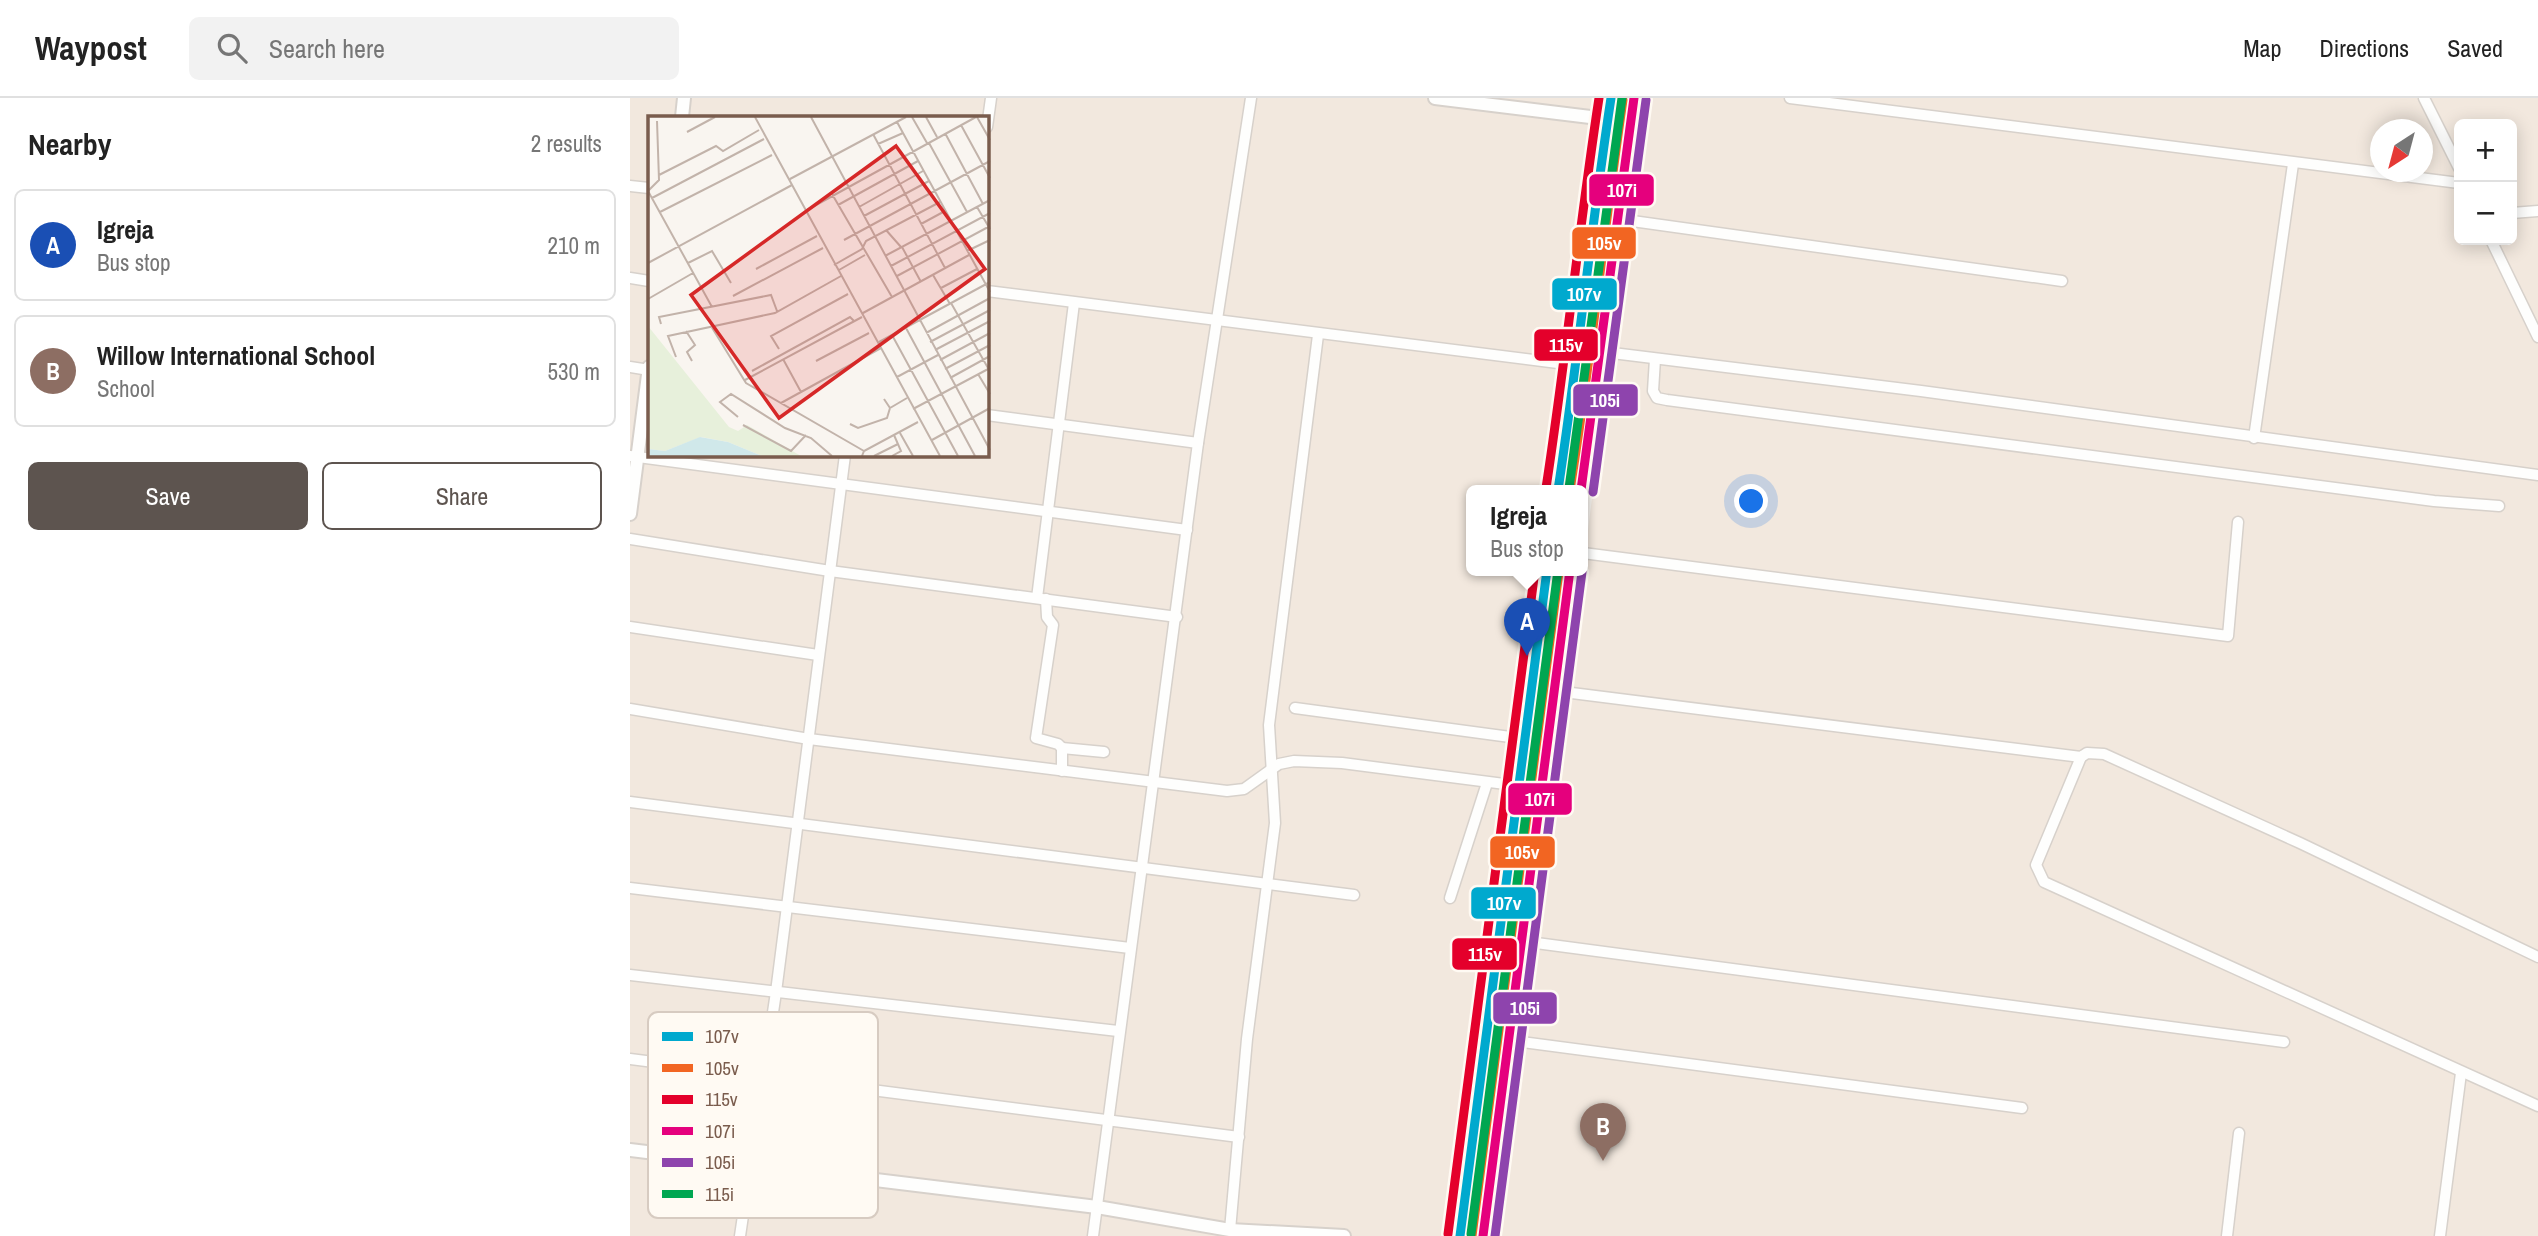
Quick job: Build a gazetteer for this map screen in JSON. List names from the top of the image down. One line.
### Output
{"lines":["transit line 107v","transit line 115v","transit line 107i","transit line 115i","transit line 105v","transit line 105i"],"legend":["107v","105v","115v","107i","105i","115i"],"north":"bottom left","page":{"header":"Waypost","search":"Search here","nav":["Map","Directions","Saved"],"heading":["Nearby","2 results"],"map_buttons":["+","−"],"list":[{"mark":"A","name":"Igreja","note":"Bus stop","value":"210 m"},{"mark":"B","name":"Willow International School","note":"School","value":"530 m"}],"buttons":["Save","Share"],"popup":["Igreja","Bus stop"],"pins":["A","B"]}}
